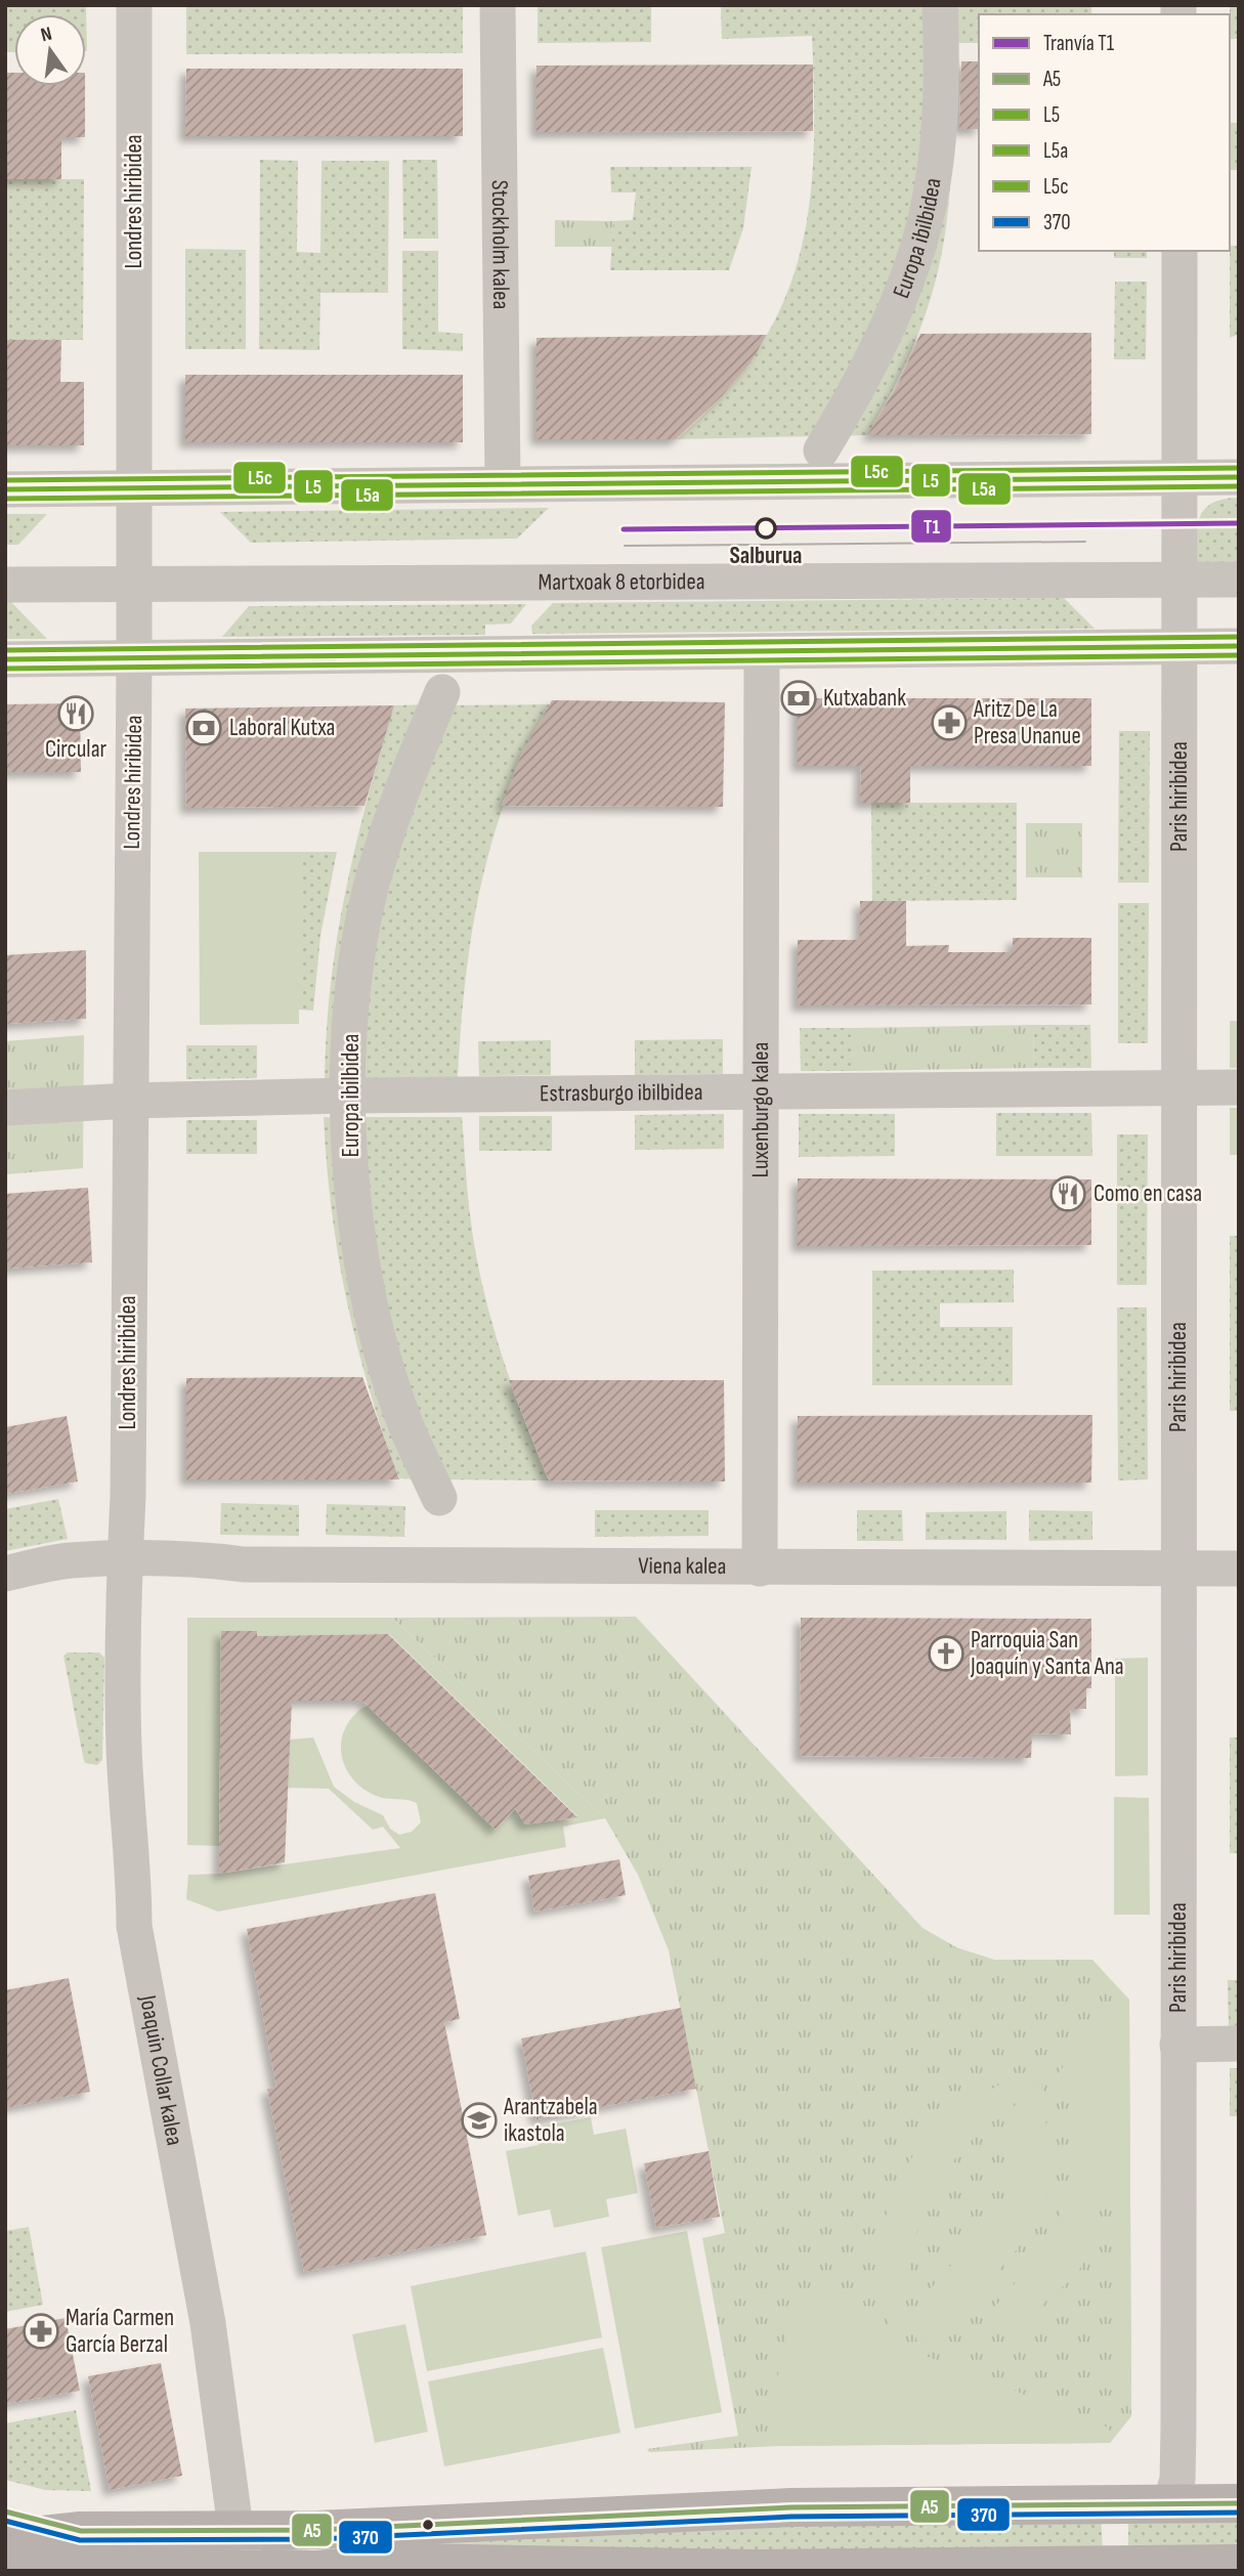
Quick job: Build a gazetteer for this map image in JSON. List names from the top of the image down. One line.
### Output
{"streets":{"street":["Londres hiribidea","Europa ibilbidea","Stockholm kalea","Martxoak 8 etorbidea","Paris hiribidea","Estrasburgo ibilbidea","Luxenburgo kalea","Viena kalea","Joaquin Collar kalea"]},"crossings":[["Londres hiribidea","Martxoak 8 etorbidea"],["Londres hiribidea","Estrasburgo ibilbidea"],["Londres hiribidea","Viena kalea"],["Londres hiribidea","Joaquin Collar kalea"],["Europa ibilbidea","Estrasburgo ibilbidea"],["Martxoak 8 etorbidea","Paris hiribidea"],["Paris hiribidea","Estrasburgo ibilbidea"],["Paris hiribidea","Viena kalea"],["Estrasburgo ibilbidea","Luxenburgo kalea"],["Luxenburgo kalea","Viena kalea"],["Viena kalea","Joaquin Collar kalea"]],"places":{"other":["Salburua"],"bank":["Kutxabank","Laboral Kutxa"],"restaurant":["Circular","Como en casa"],"pharmacy":["Aritz De La Presa Unanue","María Carmen García Berzal"],"church":["Parroquia San Joaquín y Santa Ana"],"school or university":["Arantzabela ikastola"]},"lines":["transit line L5c","transit line L5","transit line L5a","tram line T1","transit line A5","transit line 370"],"legend":["Tranvía T1","A5","L5","L5a","L5c","370"],"north":"top"}
